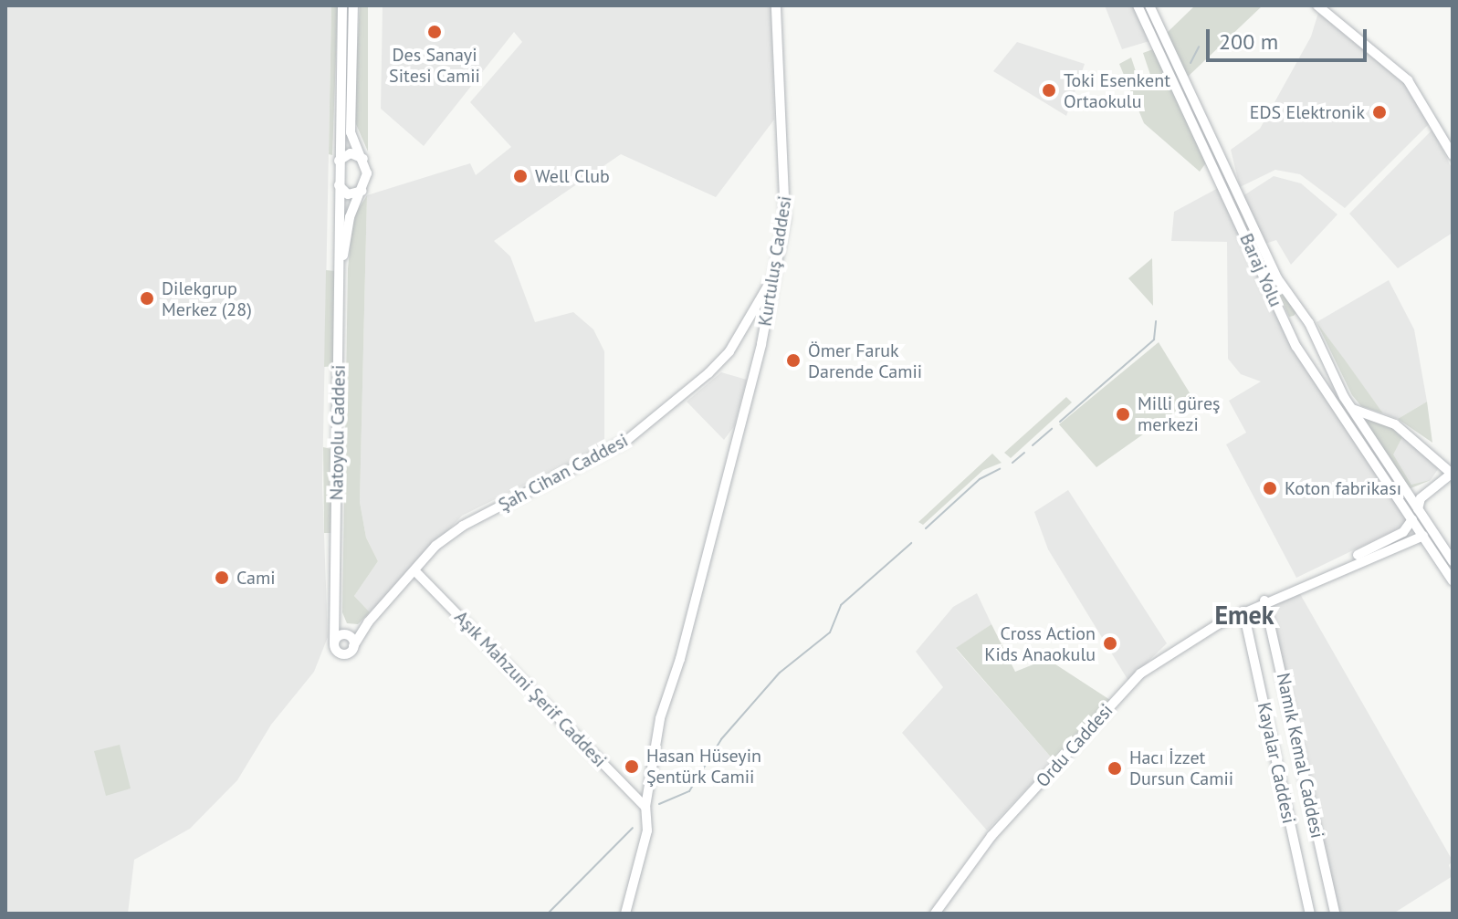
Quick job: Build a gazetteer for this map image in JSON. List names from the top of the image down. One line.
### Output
{"streets":{"main road":["Kurtuluş Caddesi","Baraj Yolu","Natoyolu Caddesi","Şah Cihan Caddesi","Aşık Mahzuni Şerif Caddesi","Ordu Caddesi","Namık Kemal Caddesi","Kayalar Caddesi"]},"crossings":[["Kurtuluş Caddesi","Şah Cihan Caddesi"],["Kurtuluş Caddesi","Aşık Mahzuni Şerif Caddesi"],["Baraj Yolu","Ordu Caddesi"],["Şah Cihan Caddesi","Aşık Mahzuni Şerif Caddesi"],["Ordu Caddesi","Namık Kemal Caddesi"],["Ordu Caddesi","Kayalar Caddesi"]],"districts":["Emek"],"places":["Des Sanayi Sitesi Camii","Toki Esenkent Ortaokulu","EDS Elektronik","Well Club","Dilekgrup Merkez (28)","Ömer Faruk Darende Camii","Milli güreş merkezi","Koton fabrikası","Cami","Cross Action Kids Anaokulu","Hasan Hüseyin Şentürk Camii","Hacı İzzet Dursun Camii"],"scale_bar":"200 m"}
